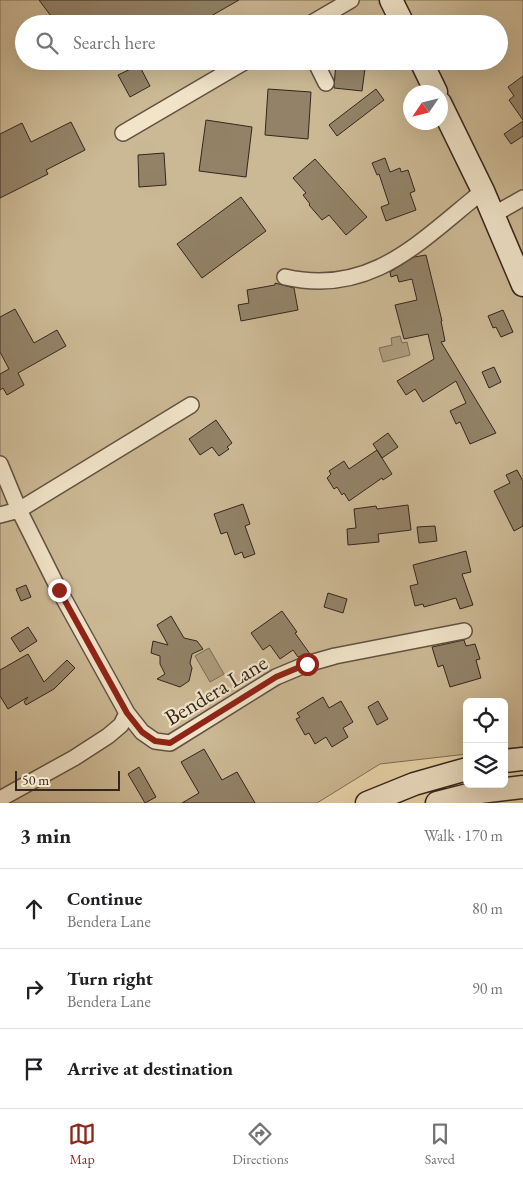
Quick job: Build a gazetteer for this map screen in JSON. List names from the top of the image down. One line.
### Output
{"streets":{"street":["Bendera Lane"]},"scale_bar":"50 m","north":"bottom left","page":{"search":"Search here","scale":"50 m","heading":["3 min","Walk · 170 m"],"list":[["Continue","Bendera Lane","80 m"],["Turn right","Bendera Lane","90 m"],"Arrive at destination"],"nav":["Map","Directions","Saved"]}}
